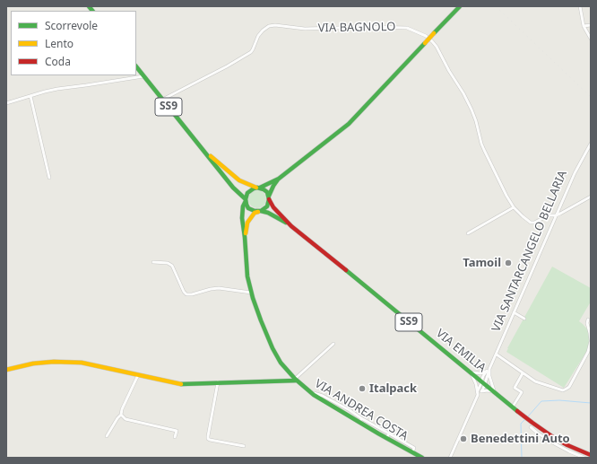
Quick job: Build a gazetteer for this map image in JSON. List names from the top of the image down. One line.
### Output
{"streets":{"street":["VIA BAGNOLO","SS9","VIA SANTARCANGELO BELLARIA","VIA EMILIA","VIA ANDREA COSTA"]},"crossings":[["VIA BAGNOLO","VIA SANTARCANGELO BELLARIA"],["VIA BAGNOLO","VIA EMILIA"],["VIA SANTARCANGELO BELLARIA","VIA EMILIA"],["VIA EMILIA","VIA ANDREA COSTA"]],"places":["Tamoil","Italpack","Benedettini Auto"],"legend":["Scorrevole","Lento","Coda"]}
